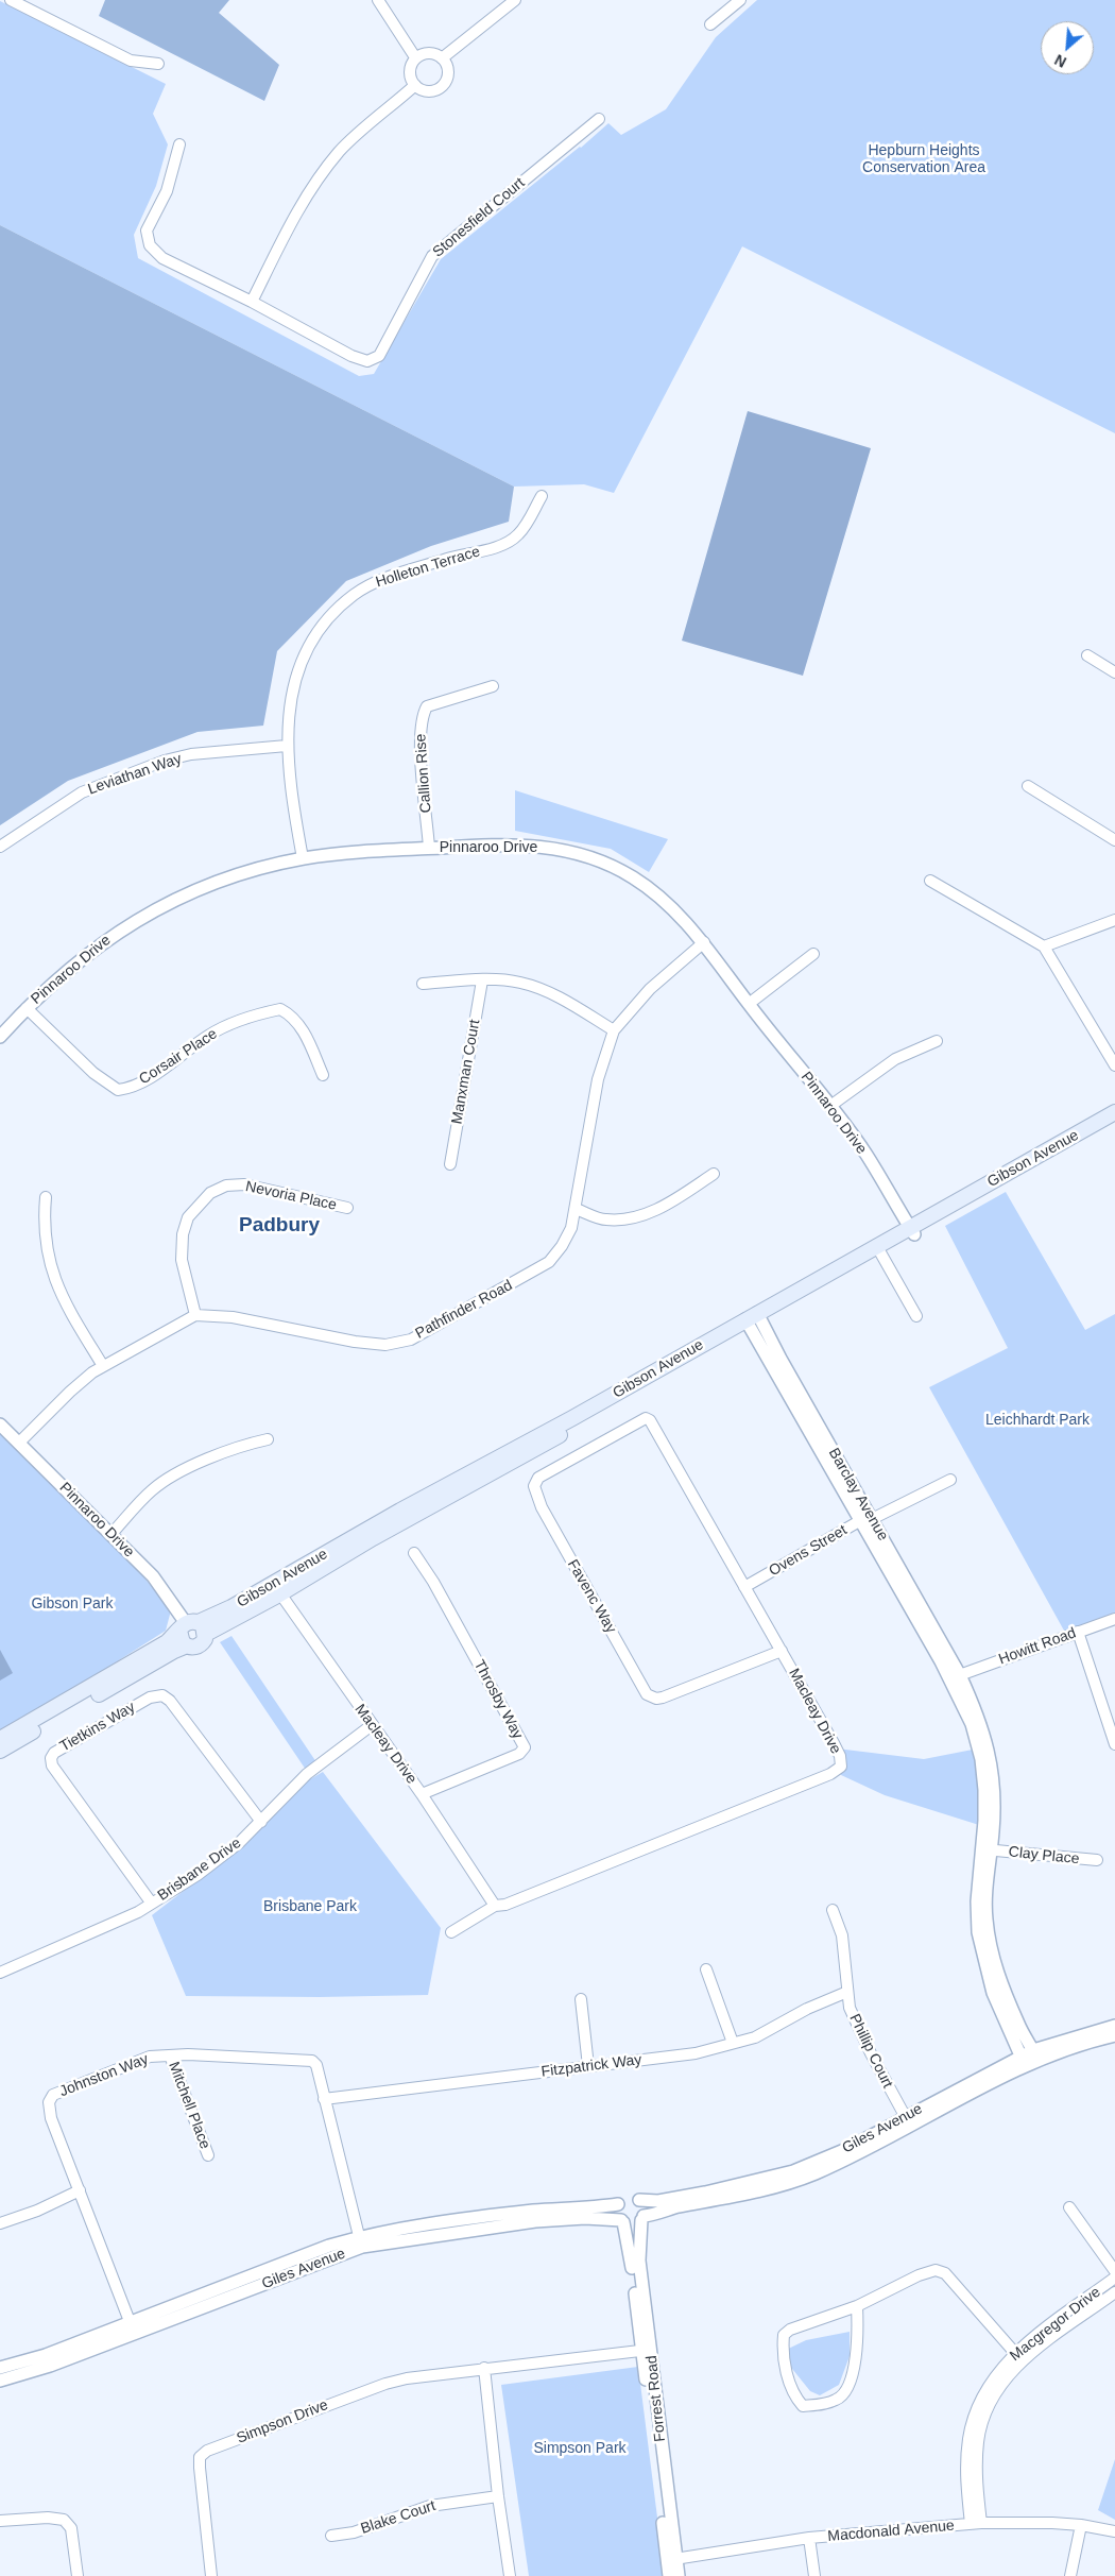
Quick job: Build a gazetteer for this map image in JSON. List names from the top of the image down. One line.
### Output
{"streets":{"main road":["Gibson Avenue"],"street":["Stonesfield Court","Holleton Terrace","Callion Rise","Leviathan Way","Pinnaroo Drive","Corsair Place","Manxman Court","Nevoria Place","Pathfinder Road","Barclay Avenue","Ovens Street","Favenc Way","Howitt Road","Throsby Way","Macleay Drive","Tietkins Way","Clay Place","Brisbane Drive","Phillip Court","Fitzpatrick Way","Johnston Way","Mitchell Place","Giles Avenue","Macgregor Drive","Forrest Road","Simpson Drive","Blake Court","Macdonald Avenue"]},"crossings":[["Holleton Terrace","Leviathan Way"],["Holleton Terrace","Pinnaroo Drive"],["Callion Rise","Pinnaroo Drive"],["Pinnaroo Drive","Corsair Place"],["Pinnaroo Drive","Gibson Avenue"],["Pinnaroo Drive","Pathfinder Road"],["Gibson Avenue","Barclay Avenue"],["Gibson Avenue","Macleay Drive"],["Nevoria Place","Pathfinder Road"],["Barclay Avenue","Ovens Street"],["Barclay Avenue","Howitt Road"],["Barclay Avenue","Clay Place"],["Barclay Avenue","Giles Avenue"],["Ovens Street","Macleay Drive"],["Favenc Way","Macleay Drive"],["Throsby Way","Macleay Drive"],["Macleay Drive","Brisbane Drive"],["Tietkins Way","Brisbane Drive"],["Phillip Court","Fitzpatrick Way"],["Phillip Court","Giles Avenue"],["Fitzpatrick Way","Johnston Way"],["Johnston Way","Mitchell Place"],["Johnston Way","Giles Avenue"],["Giles Avenue","Forrest Road"],["Macgregor Drive","Macdonald Avenue"],["Forrest Road","Simpson Drive"],["Forrest Road","Macdonald Avenue"]],"districts":["Padbury"],"parks":["Hepburn Heights Conservation Area","Leichhardt Park","Gibson Park","Brisbane Park","Simpson Park"],"north":"bottom left"}
